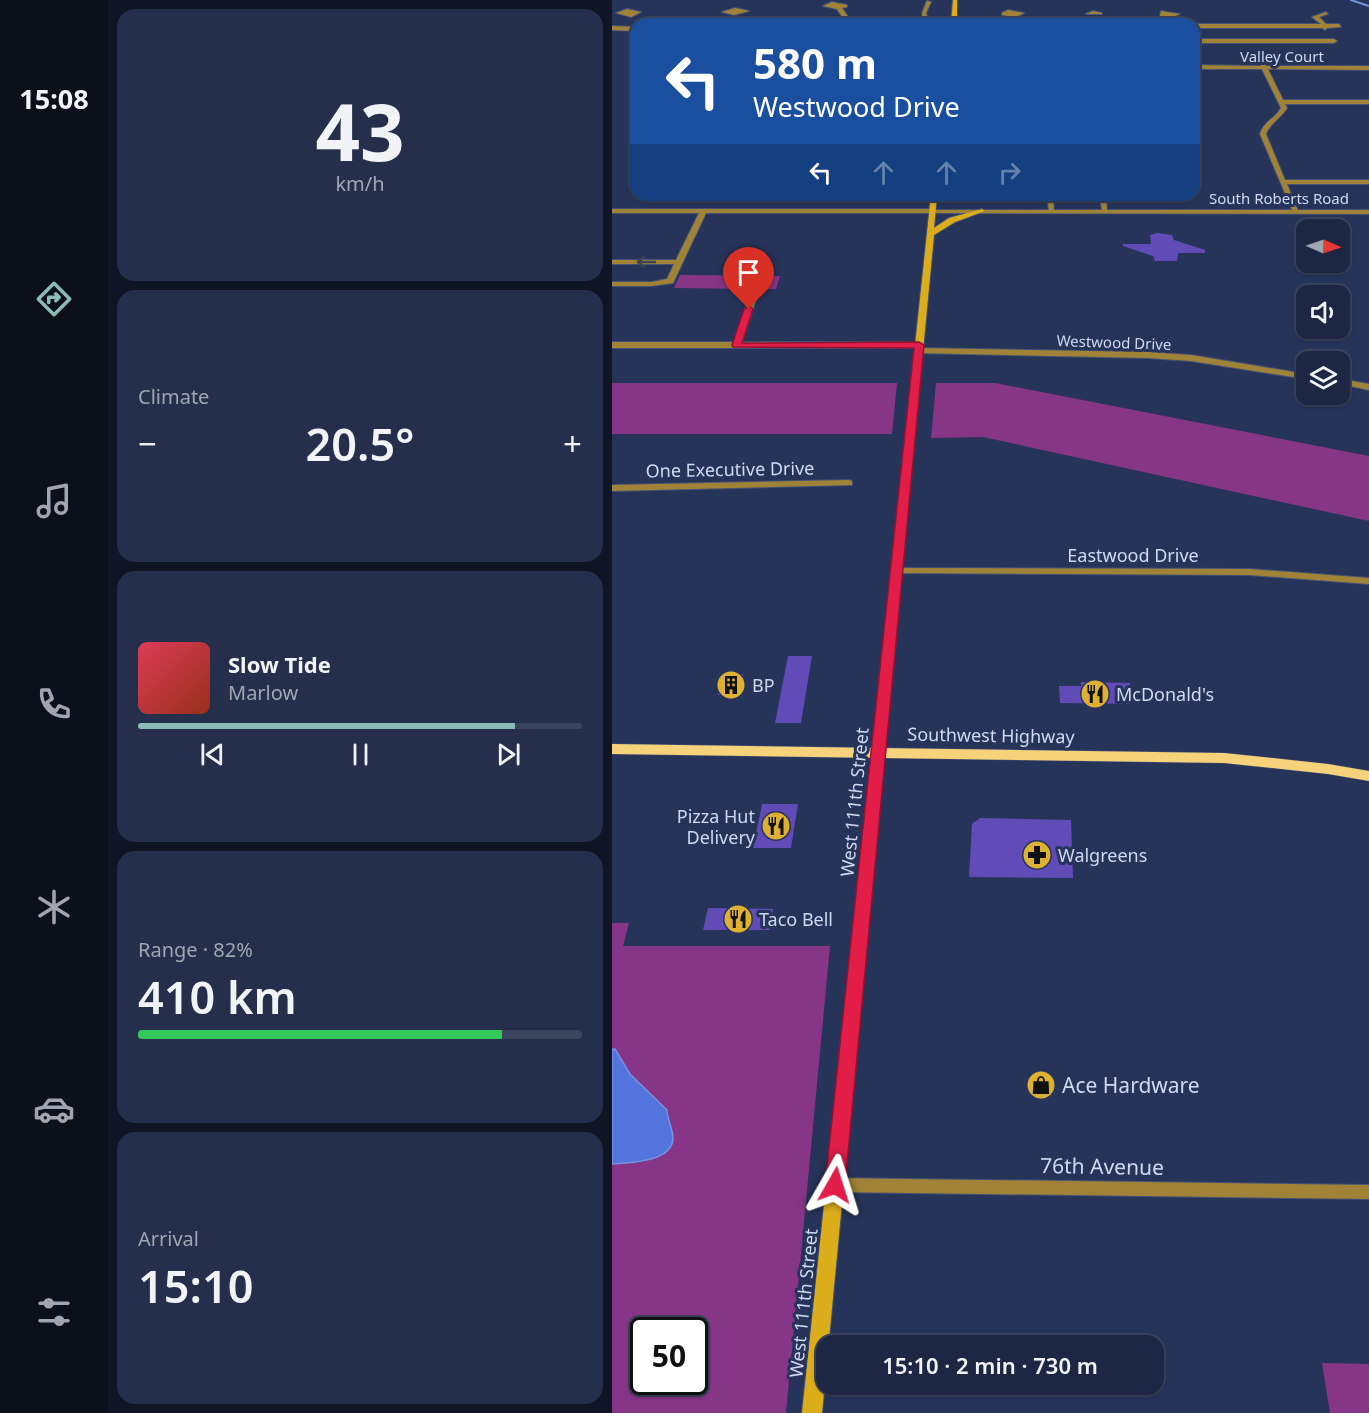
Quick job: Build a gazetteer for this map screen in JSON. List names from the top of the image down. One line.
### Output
{"streets":{"main road":["Southwest Highway","West 111th Street"],"street":["Valley Court","South Roberts Road","Westwood Drive","One Executive Drive","Eastwood Drive","76th Avenue"]},"crossings":[["South Roberts Road","West 111th Street"],["Westwood Drive","West 111th Street"],["Eastwood Drive","West 111th Street"],["Southwest Highway","West 111th Street"],["West 111th Street","76th Avenue"]],"places":{"building":["BP"],"restaurant":["McDonald's","Pizza Hut Delivery","Taco Bell"],"pharmacy":["Walgreens"],"shop":["Ace Hardware"]},"north":"right","page":{"tabs":"15:08","tile":[["43","km/h"],"Climate",["Range · 82%","410 km"],["Arrival","15:10"]],"turn":["580 m","Westwood Drive"],"heat":["−","20.5°","+"],"song":["Slow Tide","Marlow"],"limit":"50","trip":"15:10 · 2 min · 730 m"}}
